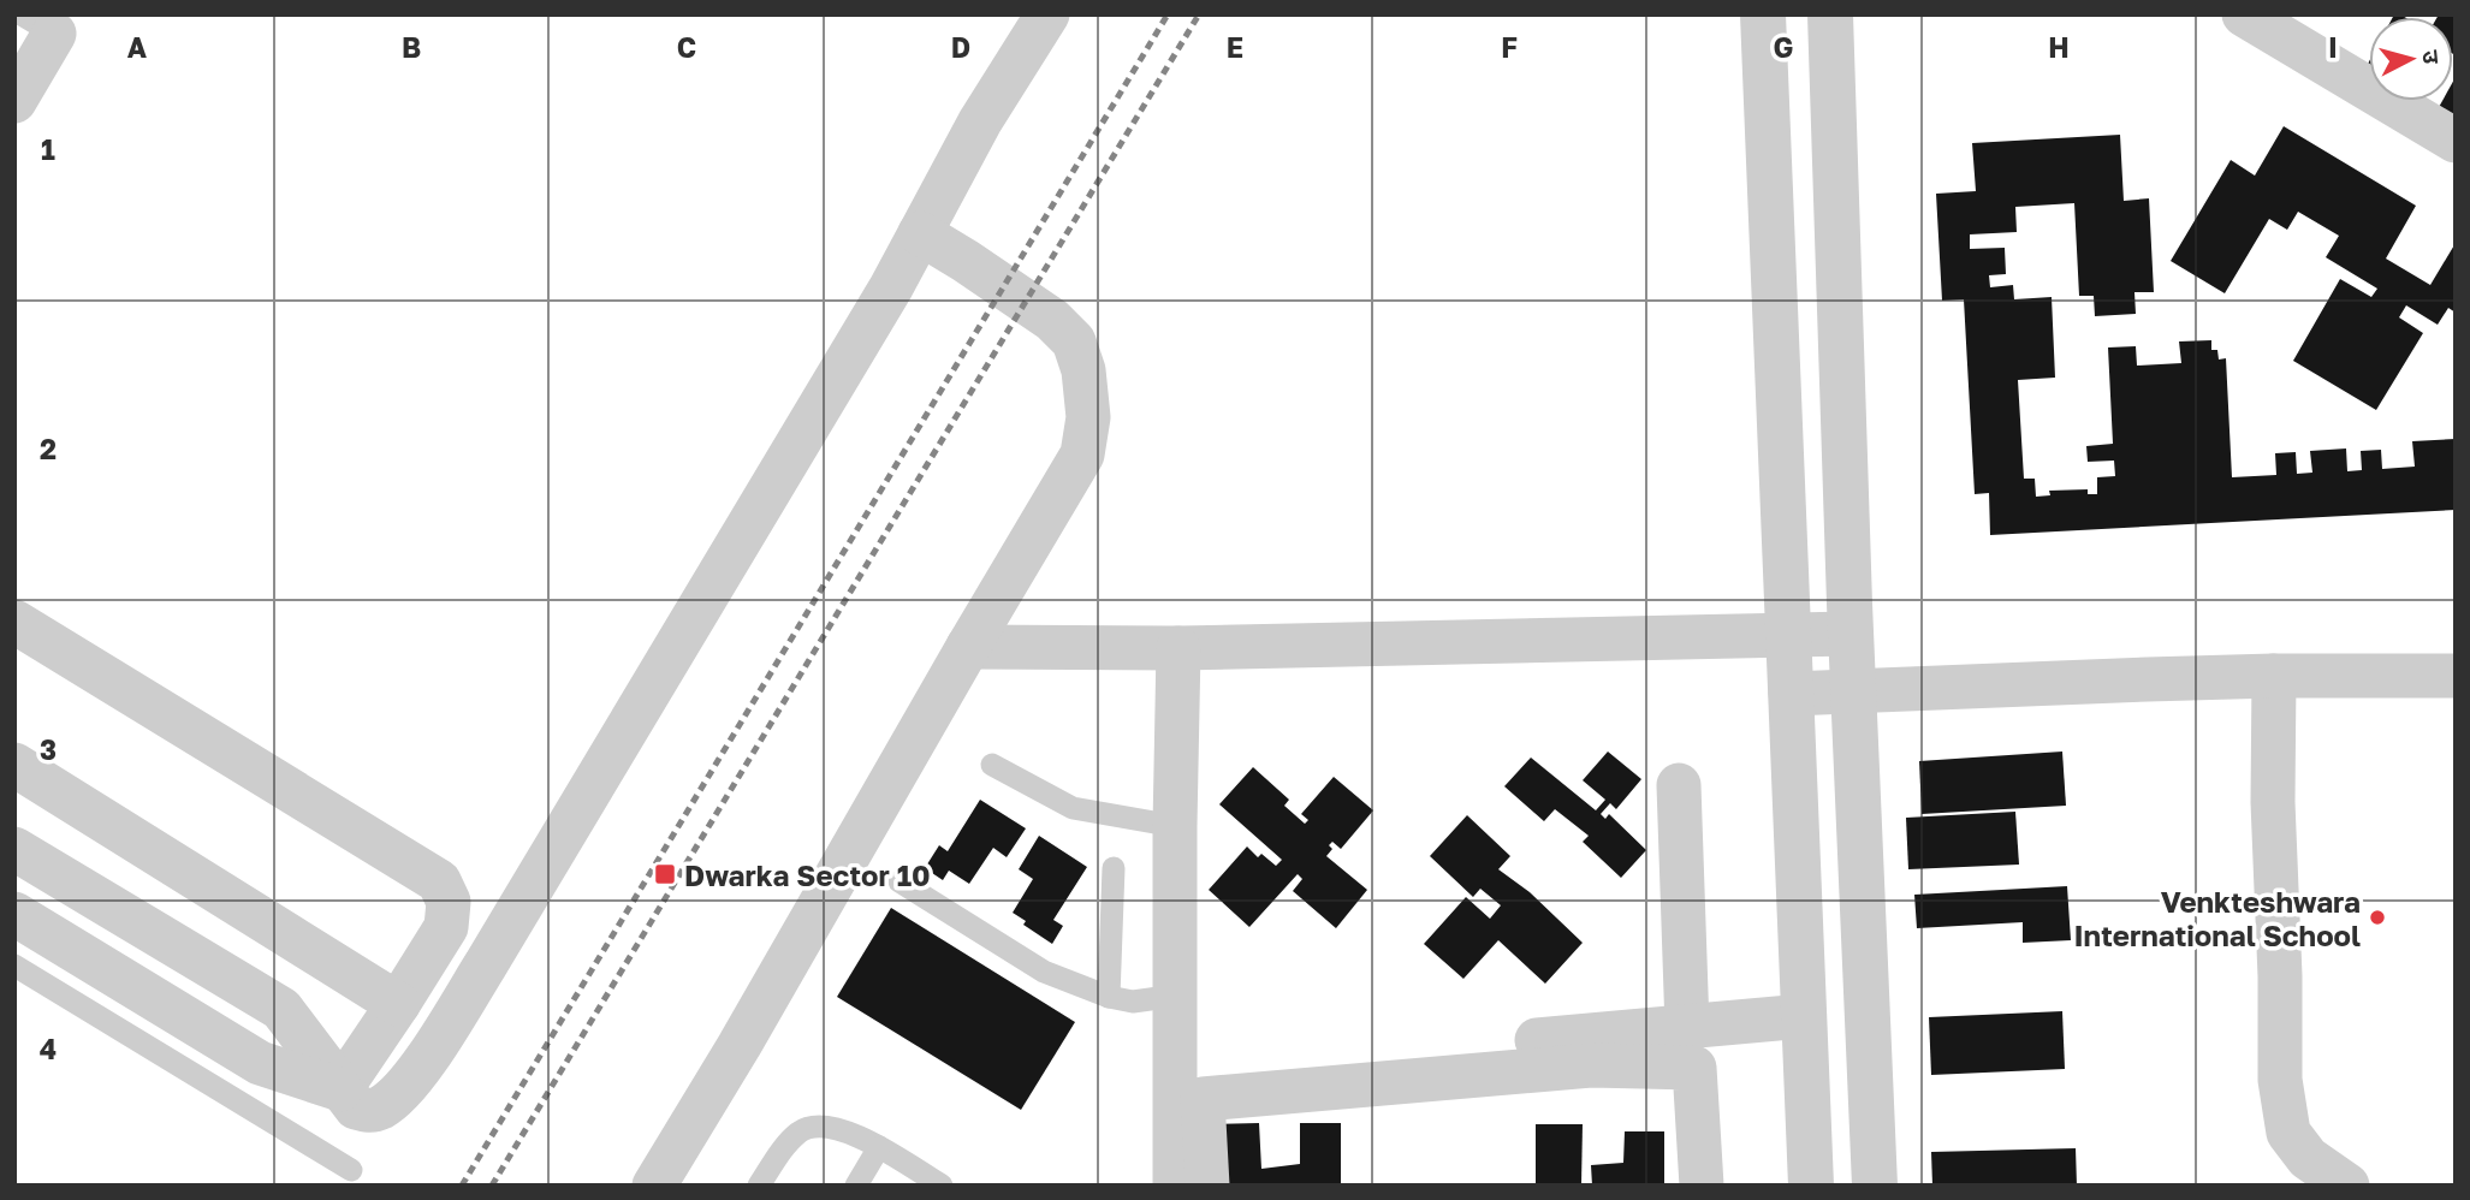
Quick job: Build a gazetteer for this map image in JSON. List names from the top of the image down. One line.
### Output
{"places":{"transit":["Dwarka Sector 10"],"other":["Venkteshwara International School"]},"north":"right","grid":{"columns":["A","B","C","D","E","F","G","H","I"],"rows":["1","2","3","4"]}}
